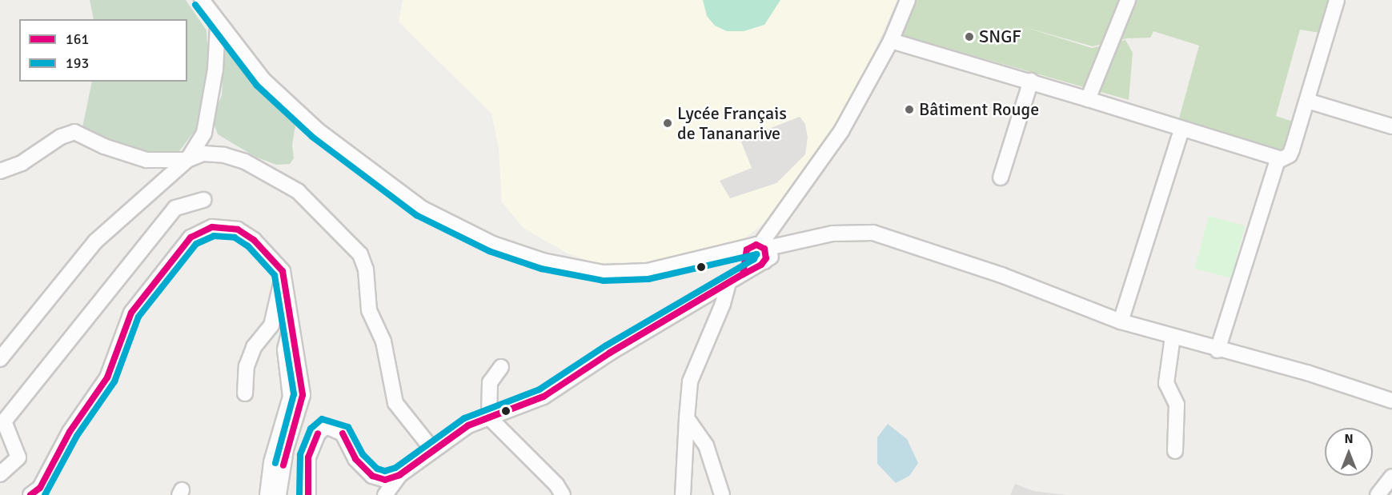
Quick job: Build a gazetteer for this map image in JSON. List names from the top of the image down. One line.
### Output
{"places":["SNGF","Bâtiment Rouge","Lycée Français de Tananarive"],"lines":["transit line 193","transit line 161"],"legend":["161","193"],"north":"top"}
